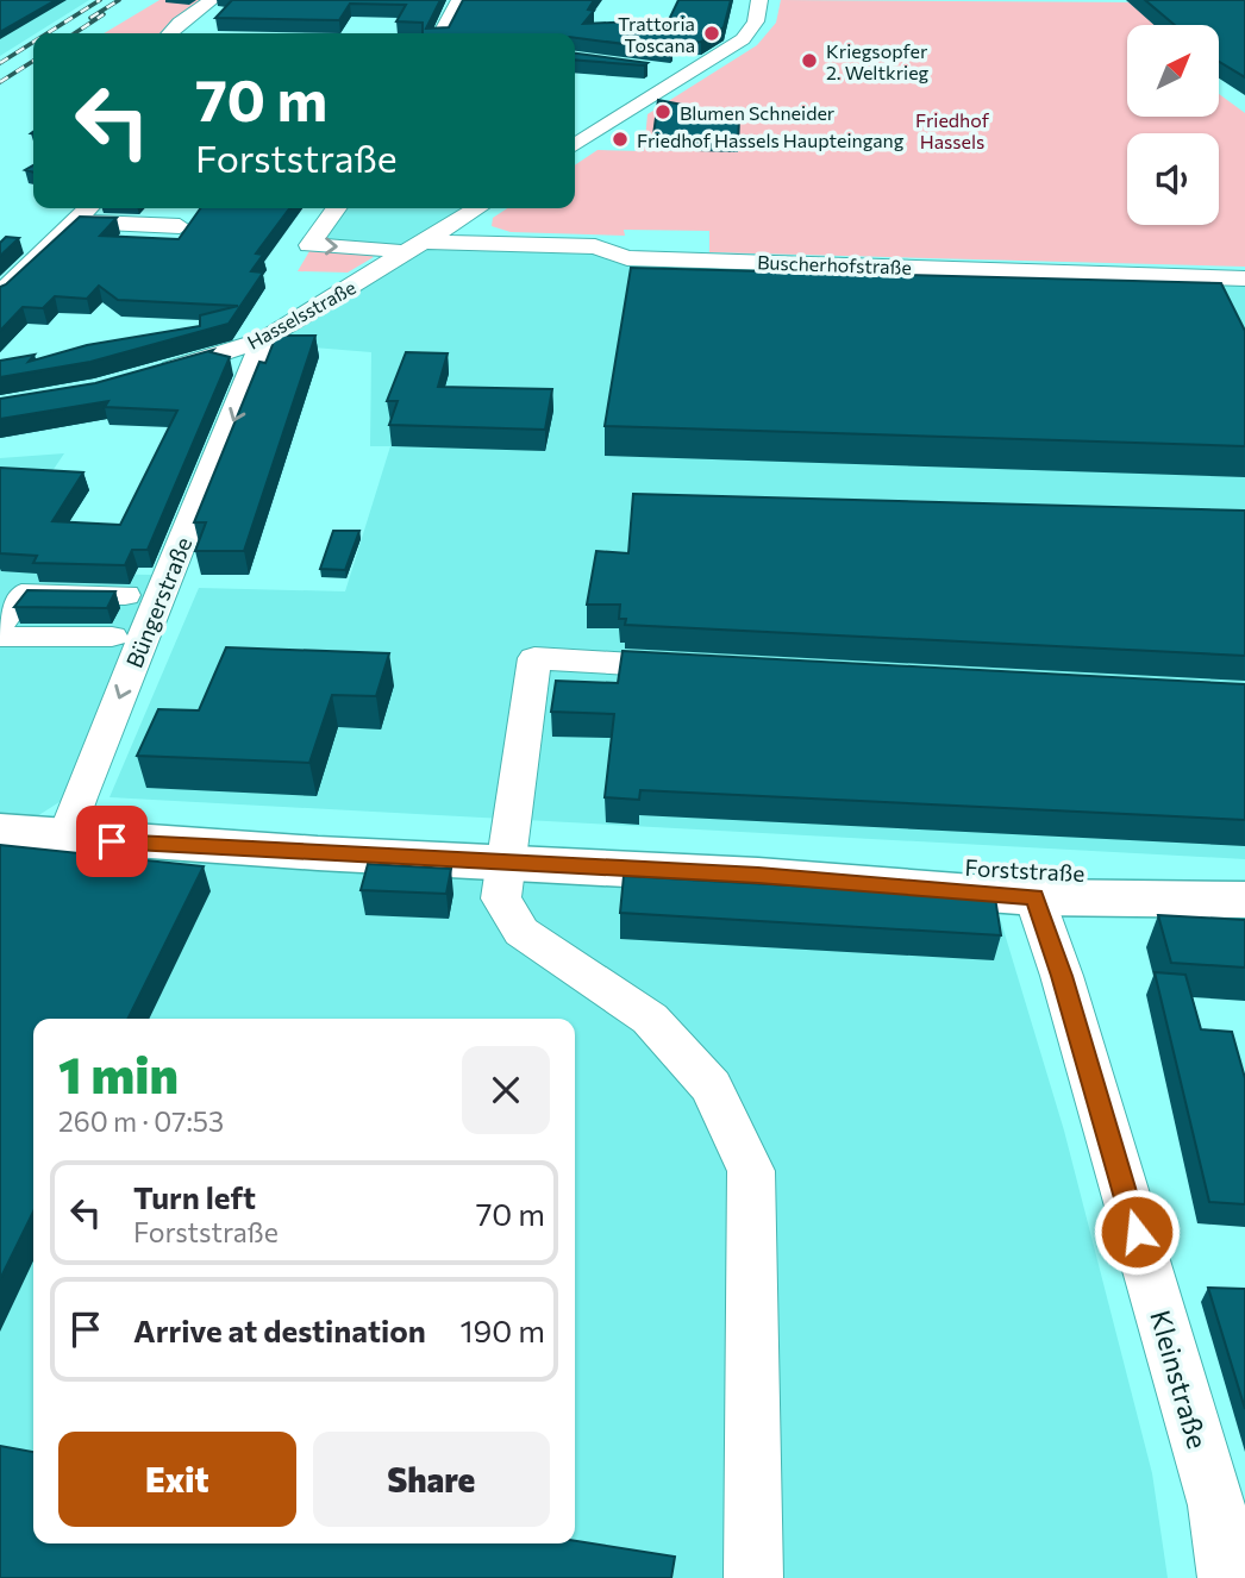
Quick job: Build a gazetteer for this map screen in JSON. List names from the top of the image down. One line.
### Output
{"streets":{"main road":["Forststraße"],"street":["Buscherhofstraße","Hasselsstraße","Büngerstraße","Kleinstraße"]},"crossings":[["Buscherhofstraße","Hasselsstraße"],["Hasselsstraße","Büngerstraße"],["Büngerstraße","Forststraße"],["Forststraße","Kleinstraße"]],"one_way":["Büngerstraße"],"parks":["Friedhof Hassels"],"places":["Trattoria Toscana","Kriegsopfer 2. Weltkrieg","Blumen Schneider","Friedhof Hassels Haupteingang"],"north":"top right","page":{"turn":["70 m","Forststraße"],"heading":["1 min","260 m · 07:53"],"list":[{"name":"Turn left","note":"Forststraße","value":"70 m"},{"name":"Arrive at destination","value":"190 m"}],"buttons":["Exit","Share"]}}
